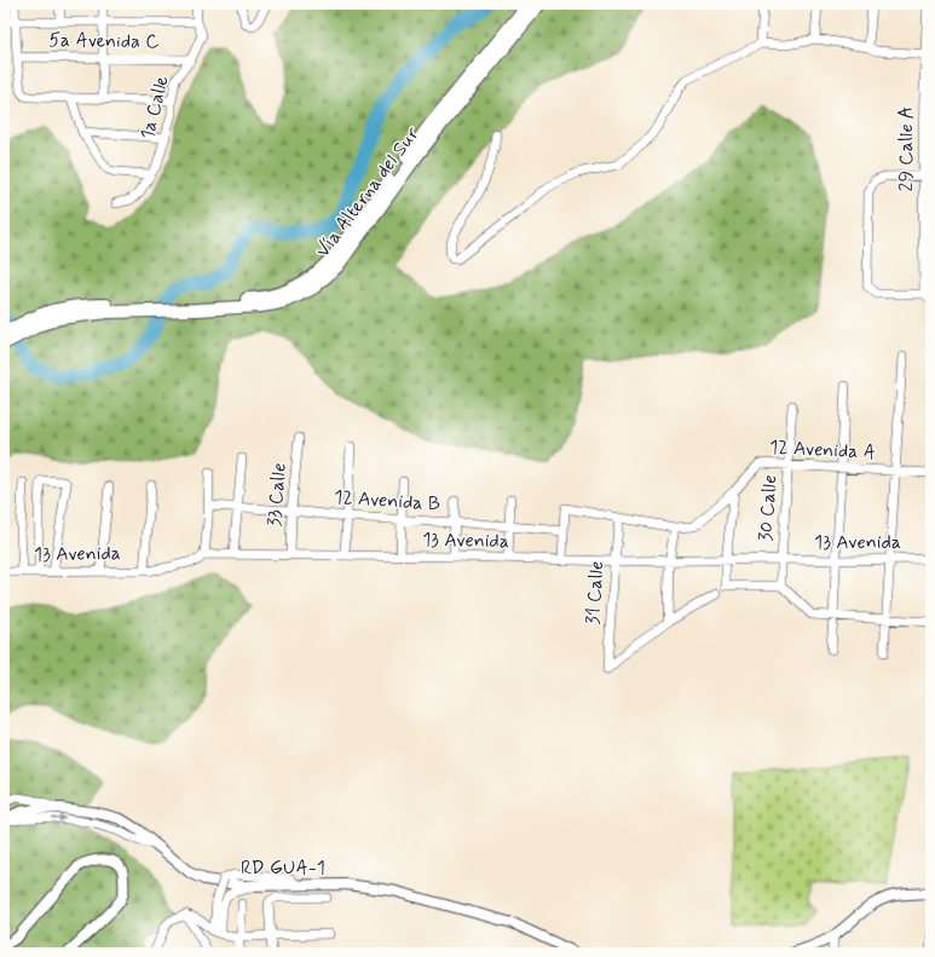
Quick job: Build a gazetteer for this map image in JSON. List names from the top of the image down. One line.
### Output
{"streets":{"highway":["Vía Alterna del Sur"],"main road":["RD GUA-1"],"street":["5a Avenida C","1a Calle","29 Calle A","12 Avenida A","33 Calle","12 Avenida B","30 Calle","13 Avenida","31 Calle"]},"crossings":[["5a Avenida C","1a Calle"],["12 Avenida A","12 Avenida B"],["12 Avenida A","30 Calle"],["12 Avenida A","31 Calle"],["33 Calle","12 Avenida B"],["33 Calle","13 Avenida"],["30 Calle","13 Avenida"],["13 Avenida","31 Calle"]]}
